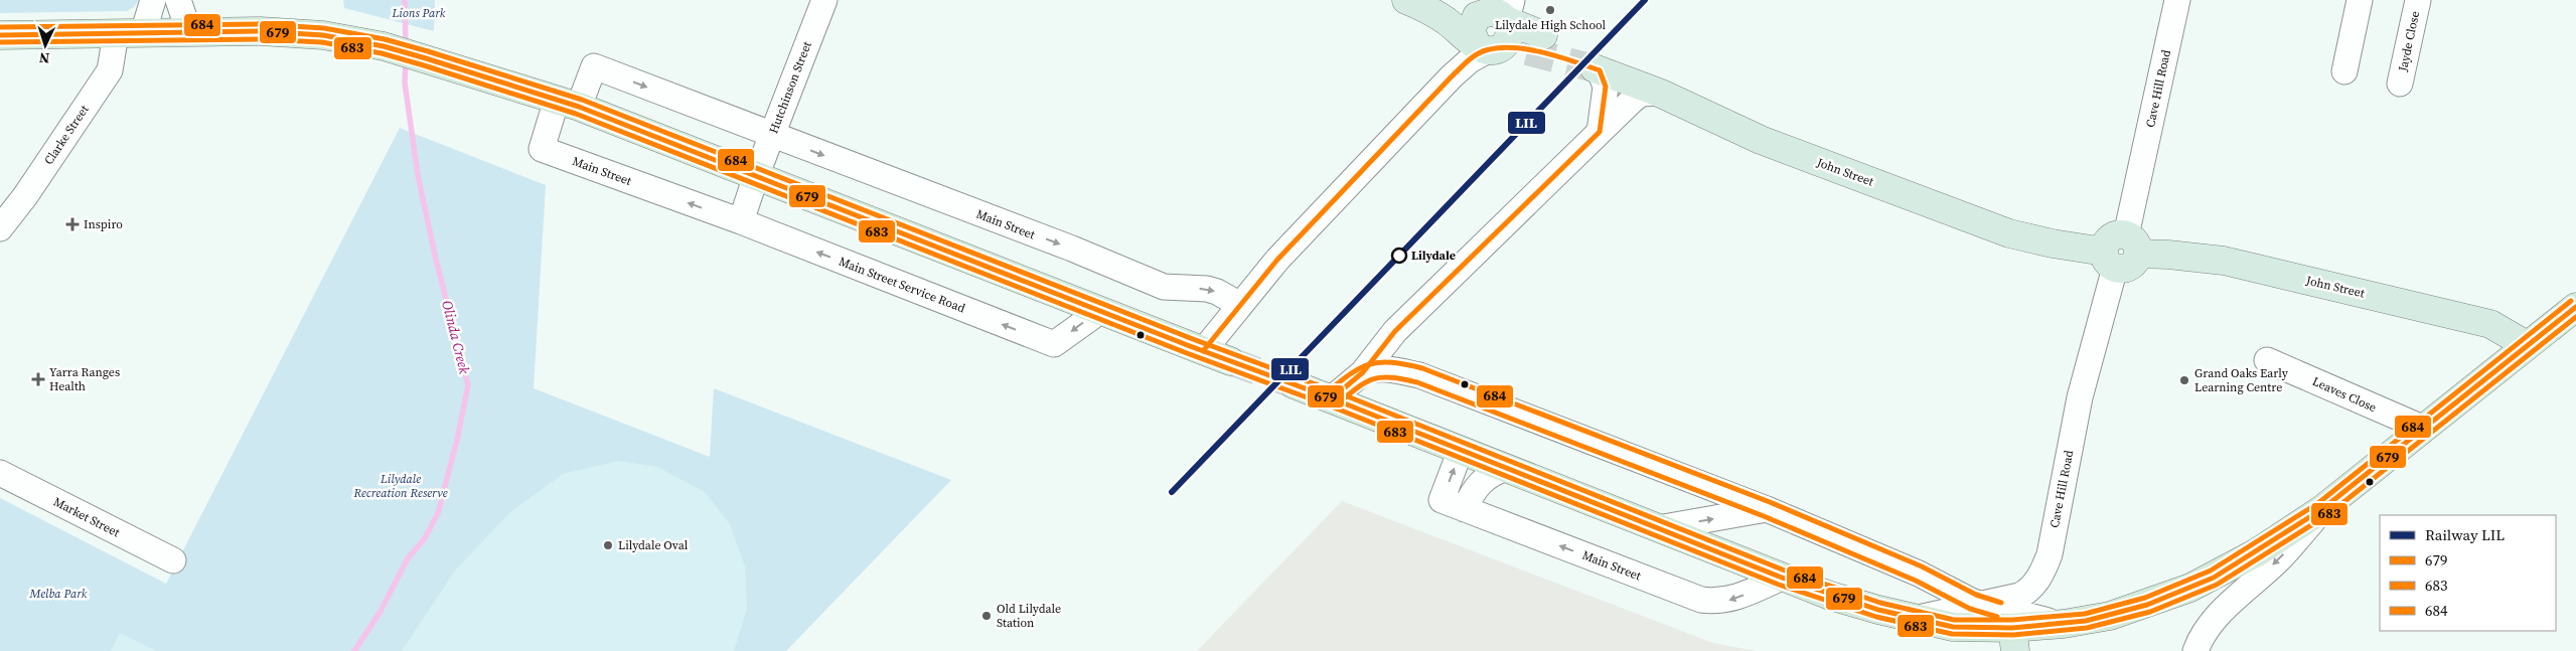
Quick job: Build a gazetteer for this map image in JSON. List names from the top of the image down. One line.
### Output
{"streets":{"main road":["John Street"],"street":["Jayde Close","Hutchinson Street","Cave Hill Road","Clarke Street","Main Street","Main Street Service Road","Leaves Close","Market Street"]},"crossings":[["Hutchinson Street","Main Street"],["Cave Hill Road","John Street"],["Main Street","Main Street Service Road"]],"one_way":["Main Street Service Road"],"water":["Olinda Creek"],"parks":["Lions Park","Lilydale Recreation Reserve","Melba Park"],"places":{"other":["Lilydale High School","Lilydale","Grand Oaks Early Learning Centre","Lilydale Oval","Old Lilydale Station"],"health":["Inspiro","Yarra Ranges Health"]},"lines":["rail line LIL","transit line 684","transit line 679","transit line 683"],"legend":["Railway LIL","679","683","684"],"north":"bottom"}
